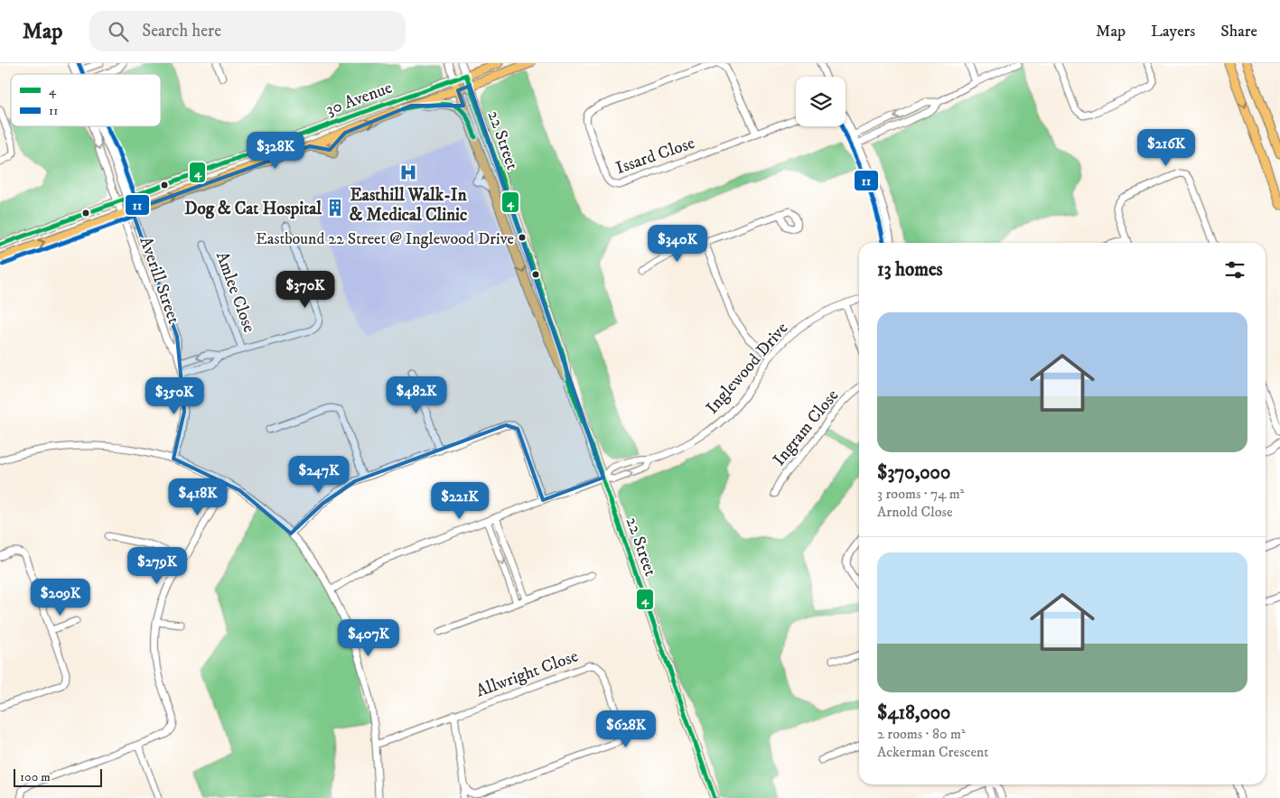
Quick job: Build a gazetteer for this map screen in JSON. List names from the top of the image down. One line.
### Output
{"streets":{"main road":["30 Avenue","22 Street"],"street":["Issard Close","Averill Street","Amlee Close","Inglewood Drive","Ingram Close","Allwright Close"]},"crossings":[["30 Avenue","22 Street"],["30 Avenue","Averill Street"],["22 Street","Inglewood Drive"]],"places":{"hospital":["Easthill Walk-In & Medical Clinic"],"building":["Dog & Cat Hospital"],"other":["Eastbound 22 Street @ Inglewood Drive"]},"lines":["transit line 11","transit line 4"],"legend":["4","11"],"scale_bar":"100 m","page":{"header":"Map","search":"Search here","nav":["Map","Layers","Share"],"price":["$216K","$328K","$340K","$370K","$482K","$350K","$247K","$418K","$221K","$279K","$209K","$407K","$628K"],"heading":"13 homes","list":[{"name":"$370,000","note":"3 rooms · 74 m² · Arnold Close"},{"name":"$418,000","note":"2 rooms · 80 m² · Ackerman Crescent"}],"scale":"100 m"}}
